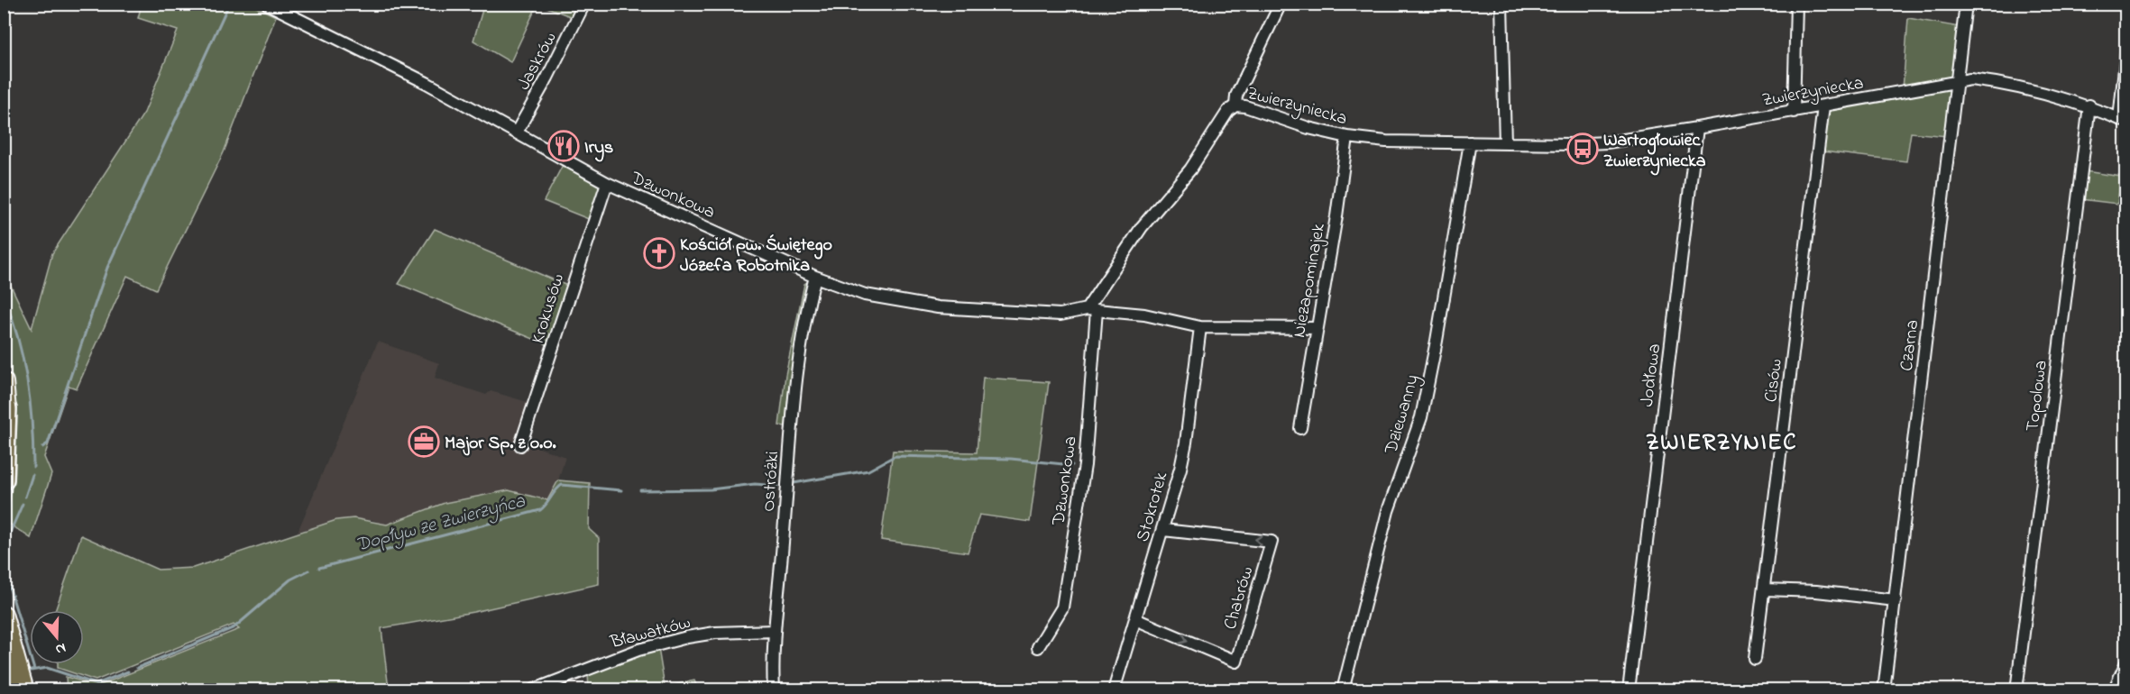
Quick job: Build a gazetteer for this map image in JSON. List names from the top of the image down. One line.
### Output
{"streets":{"street":["Jaskrów","Zwierzyniecka","Dzwonkowa","Niezapominajek","Krokusów","Czarna","Jodłowa","Cisów","Topolowa","Dziewanny","Ostróżki","Stokrotek","Chabrów","Bławatków"]},"crossings":[["Jaskrów","Dzwonkowa"],["Zwierzyniecka","Dzwonkowa"],["Zwierzyniecka","Niezapominajek"],["Zwierzyniecka","Czarna"],["Zwierzyniecka","Jodłowa"],["Zwierzyniecka","Cisów"],["Zwierzyniecka","Topolowa"],["Zwierzyniecka","Dziewanny"],["Dzwonkowa","Niezapominajek"],["Dzwonkowa","Krokusów"],["Dzwonkowa","Ostróżki"],["Dzwonkowa","Stokrotek"],["Ostróżki","Bławatków"],["Stokrotek","Chabrów"]],"districts":["ZWIERZYNIEC"],"water":["Dopływ ze Zwierzyńca"],"places":{"restaurant":["Irys"],"bus stop":["Wartogłowiec Zwierzyniecka"],"church":["Kościół pw. Świętego Józefa Robotnika"],"office":["Major Sp. z o.o."]},"north":"bottom"}
